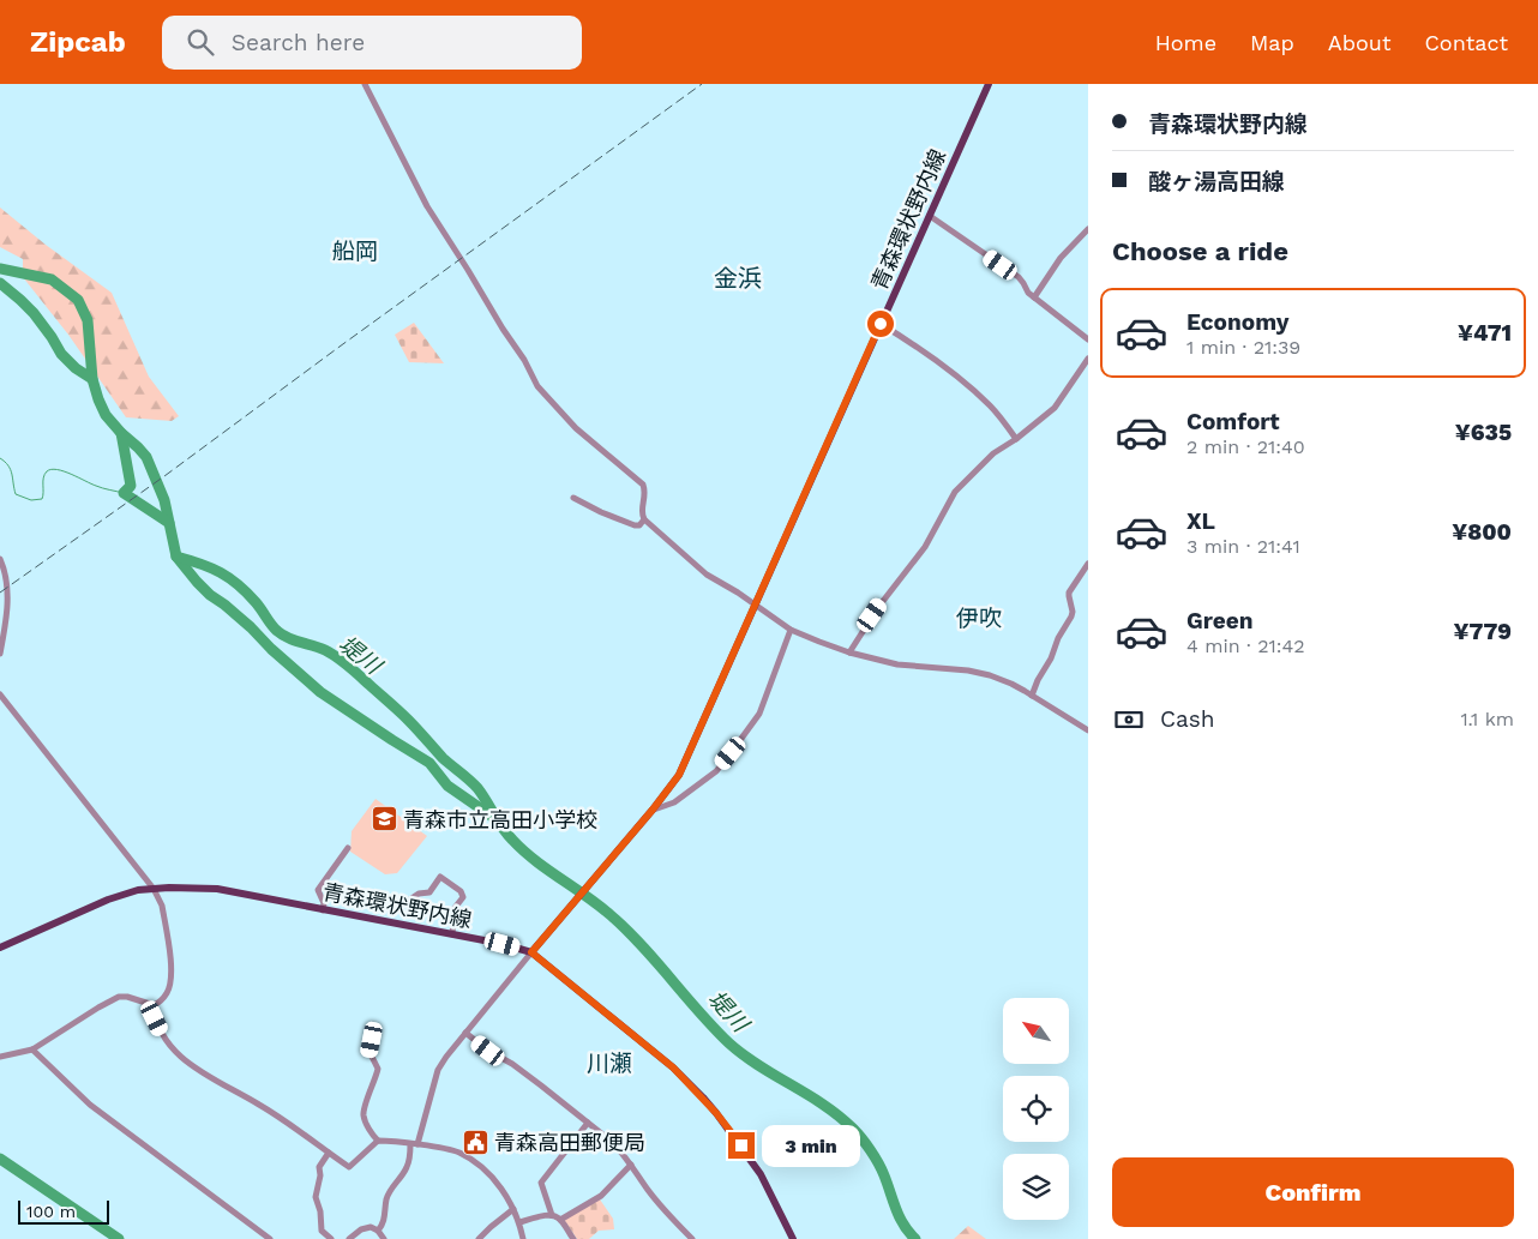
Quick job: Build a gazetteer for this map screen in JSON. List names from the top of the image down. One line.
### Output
{"streets":{"main road":["青森環状野内線"]},"districts":["船岡","金浜","伊吹","川瀬"],"water":["堤川"],"places":{"school or university":["青森市立高田小学校"],"public building":["青森高田郵便局"]},"scale_bar":"100 m","north":"top left","page":{"header":"Zipcab","search":"Search here","nav":["Home","Map","About","Contact"],"banner":["青森環状野内線","酸ヶ湯高田線"],"heading":"Choose a ride","list":[{"name":"Economy","note":"1 min · 21:39","value":"¥471"},{"name":"Comfort","note":"2 min · 21:40","value":"¥635"},{"name":"XL","note":"3 min · 21:41","value":"¥800"},{"name":"Green","note":"4 min · 21:42","value":"¥779"}],"pay":["Cash","1.1 km"],"bubble":"3 min","buttons":"Confirm","scale":"100 m"}}
